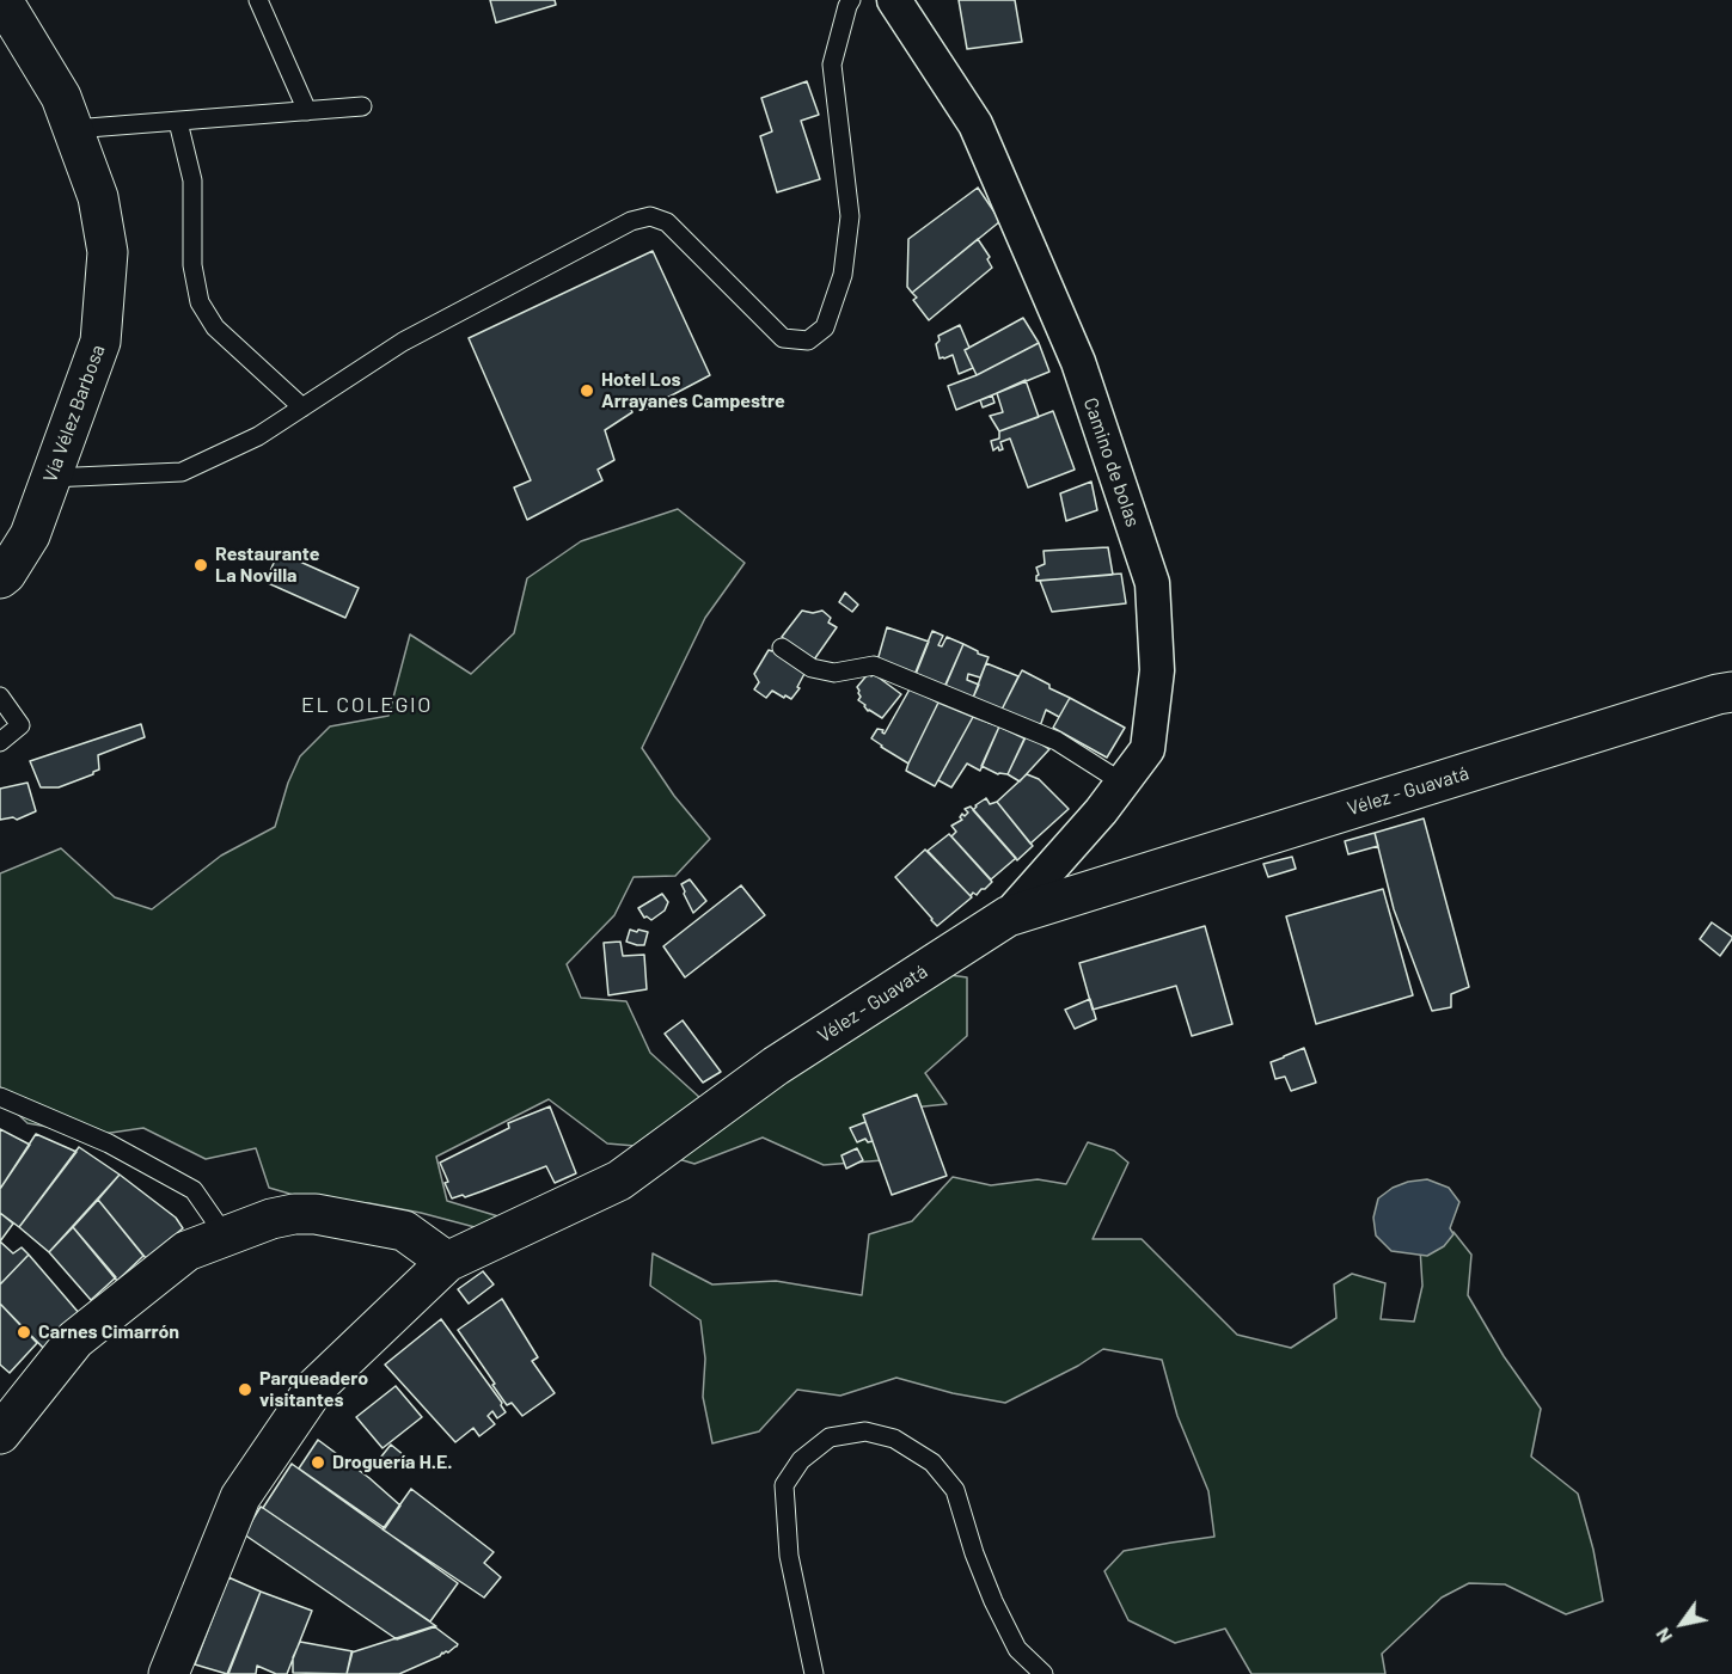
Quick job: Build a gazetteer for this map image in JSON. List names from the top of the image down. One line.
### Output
{"streets":{"street":["Vía Vélez Barbosa","Camino de bolas","Vélez - Guavatá"]},"crossings":[["Camino de bolas","Vélez - Guavatá"]],"districts":["EL COLEGIO"],"places":["Hotel Los Arrayanes Campestre","Restaurante La Novilla","Carnes Cimarrón","Parqueadero visitantes","Droguería H.E."],"north":"bottom left"}
